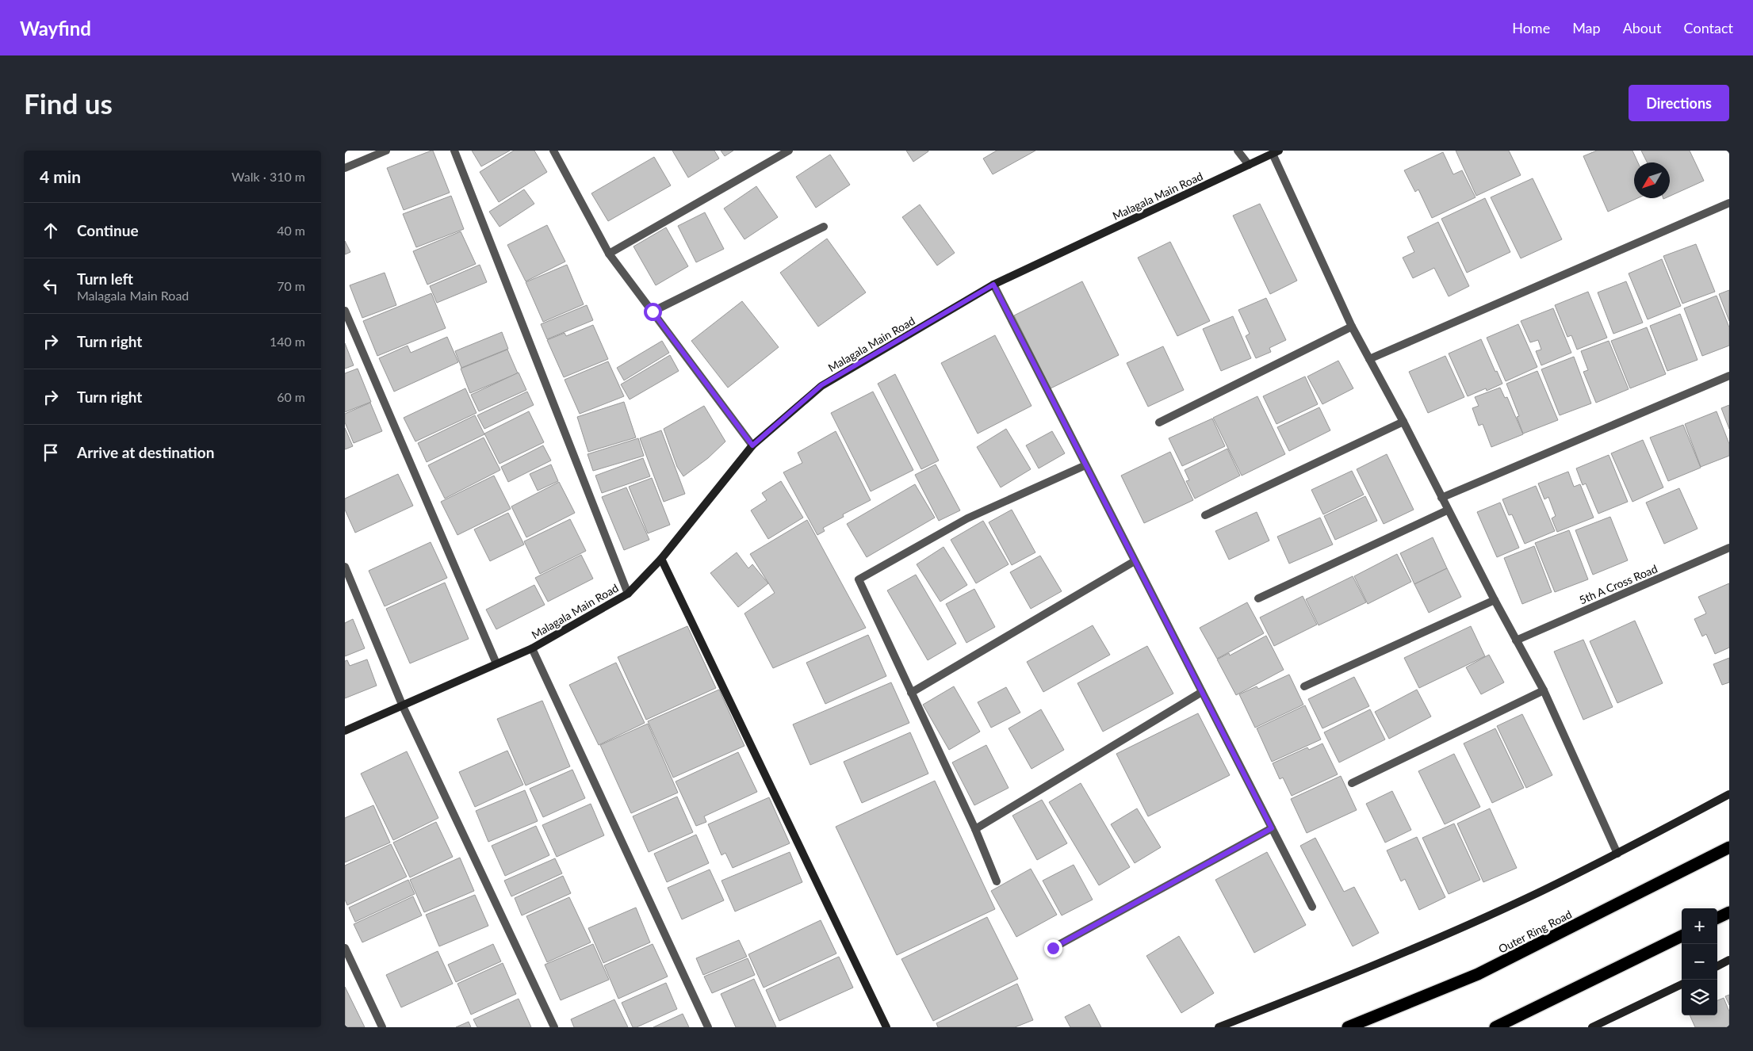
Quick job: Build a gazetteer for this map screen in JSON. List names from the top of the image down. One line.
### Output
{"streets":{"highway":["Outer Ring Road"],"street":["Malagala Main Road","5th A Cross Road"]},"north":"bottom left","page":{"header":"Wayfind","nav":["Home","Map","About","Contact"],"buttons":"Directions","title":"Find us","heading":["4 min","Walk · 310 m"],"list":[["Continue","40 m"],["Turn left","Malagala Main Road","70 m"],["Turn right","140 m"],["Turn right","60 m"],"Arrive at destination"],"map_buttons":["+","−"]}}
